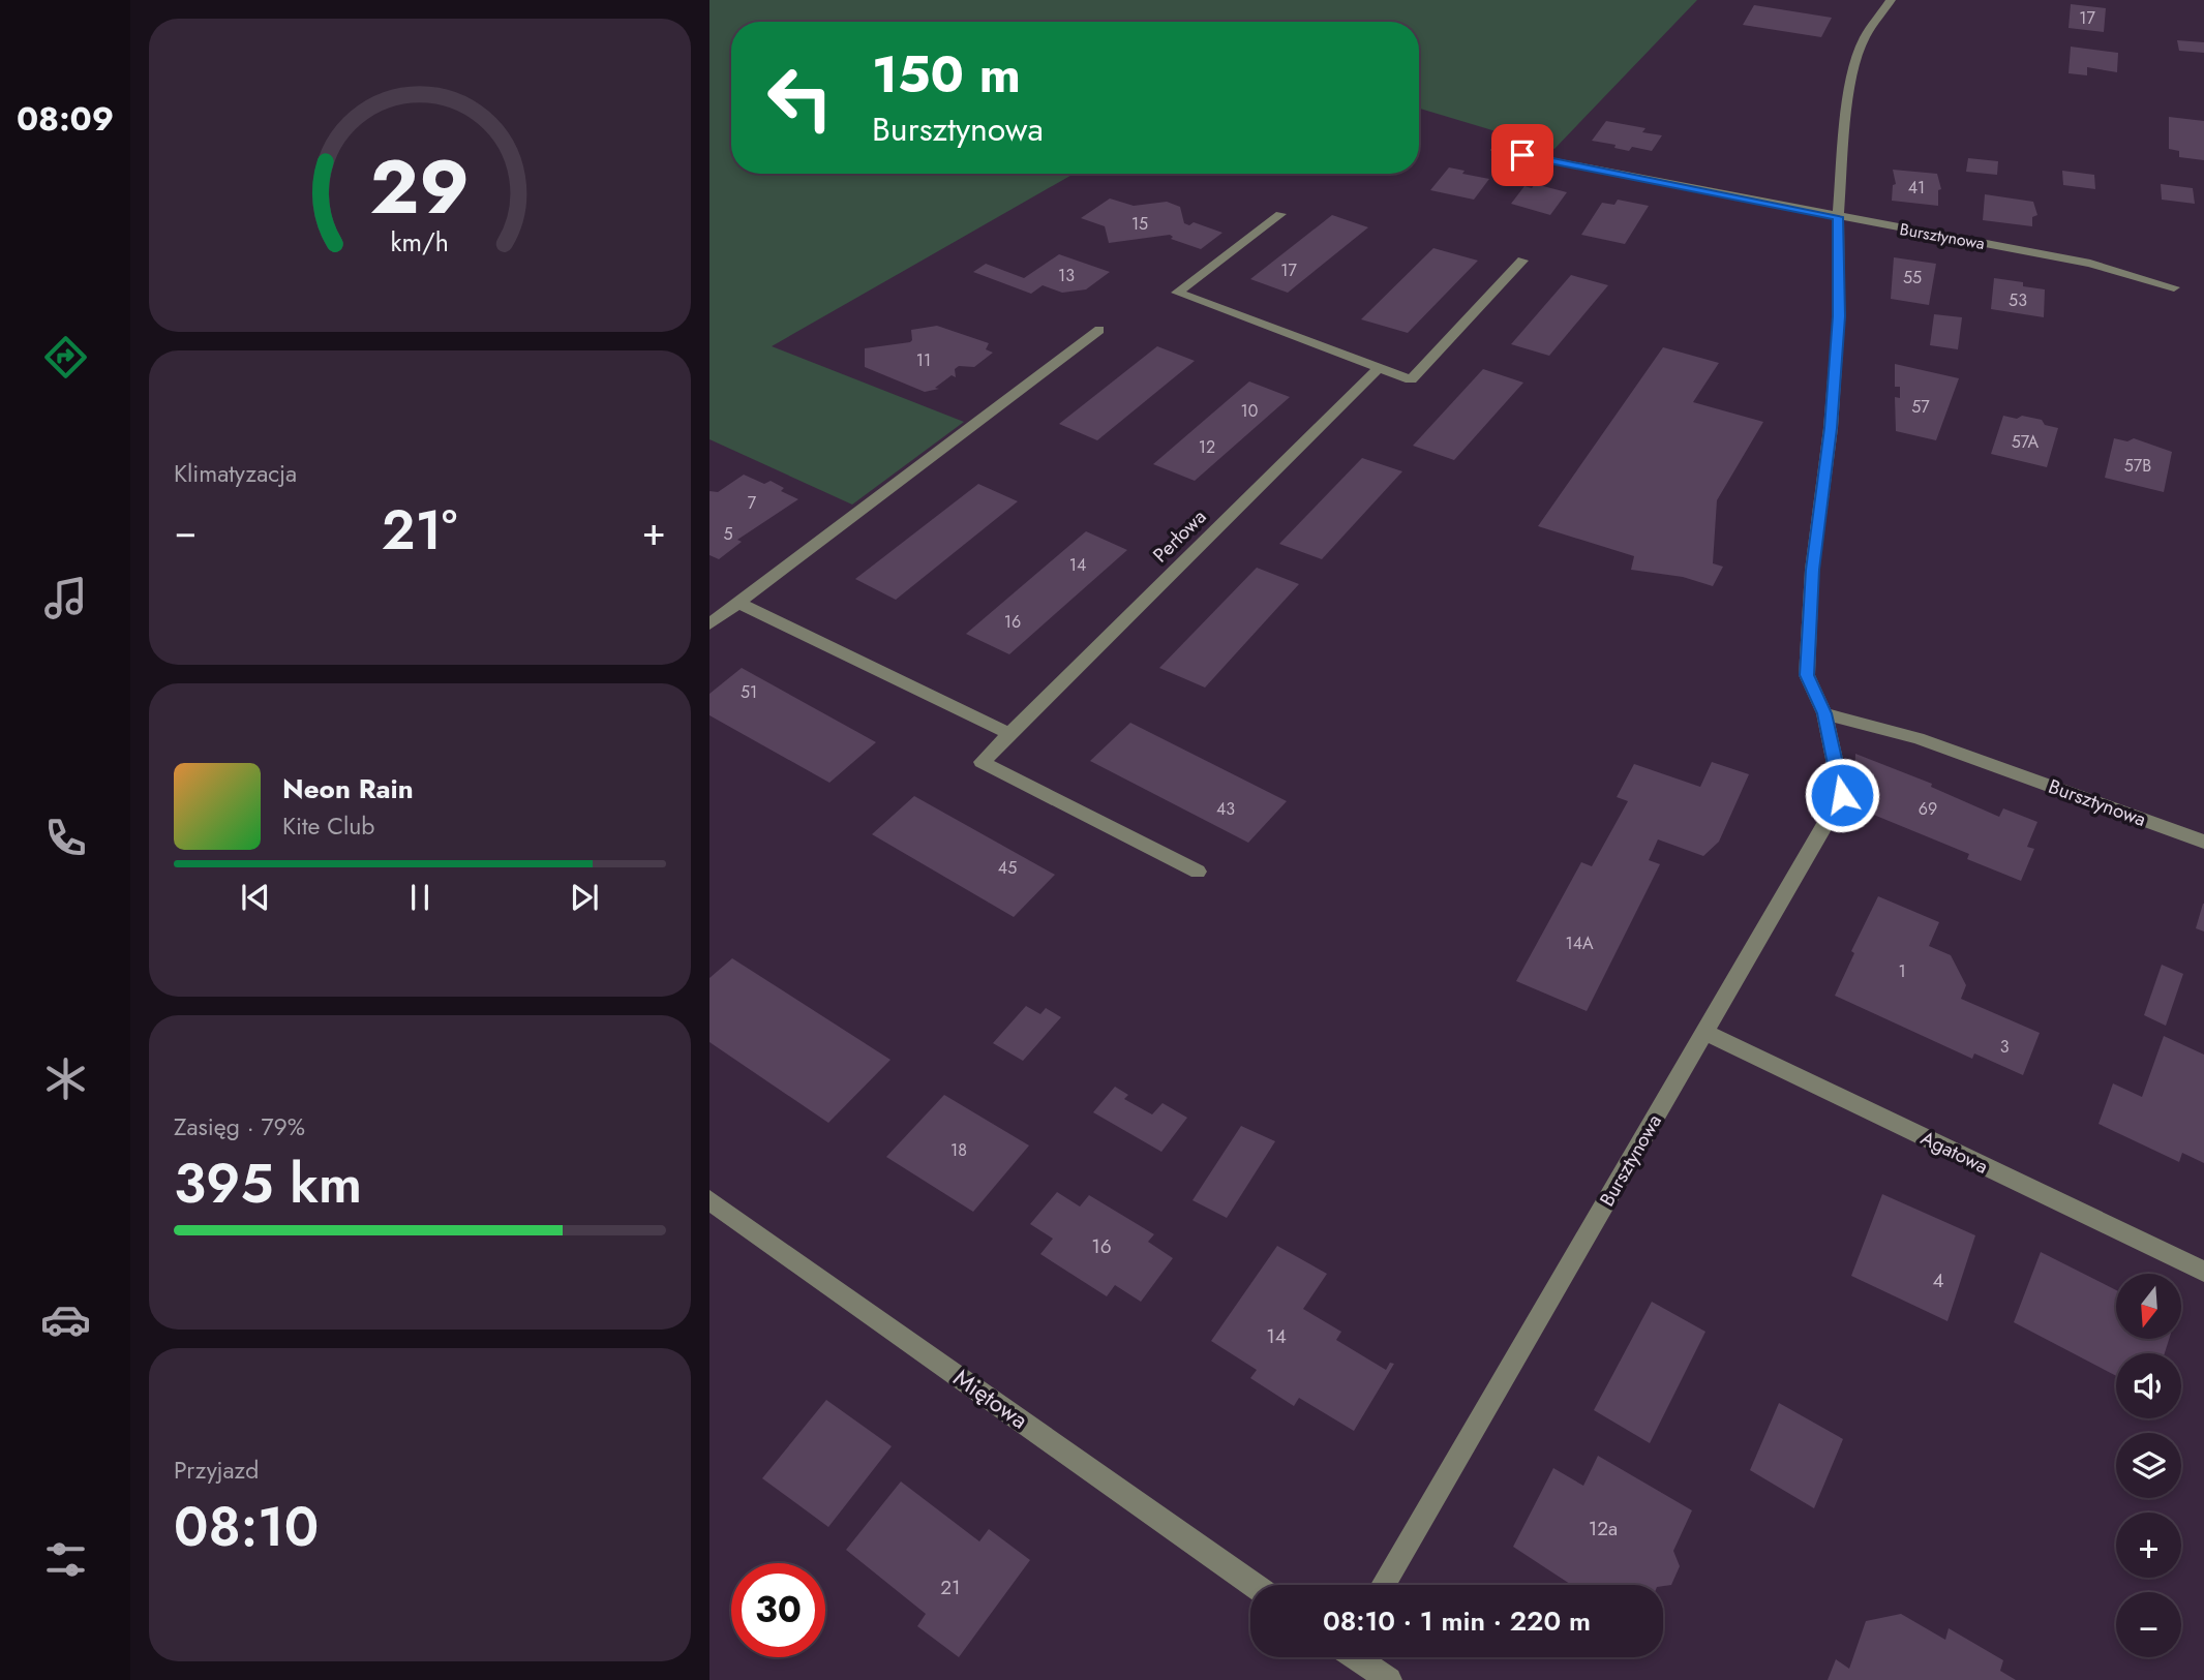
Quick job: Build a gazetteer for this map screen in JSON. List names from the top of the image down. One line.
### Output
{"streets":{"street":["Bursztynowa","Perłowa","Agatowa","Miętowa"]},"crossings":[["Bursztynowa","Agatowa"]],"house_numbers":["17","41","15","17","13","55","53","11","57","10","57A","12","57B","7","5","14","16","51","43","69","45","14A","1","3","18","16","4","14","12a","21"],"north":"bottom","page":{"tabs":"08:09","turn":["150 m","Bursztynowa"],"tile":["Klimatyzacja",["Zasięg · 79%","395 km"],["Przyjazd","08:10"]],"heat":["−","21°","+"],"song":["Neon Rain","Kite Club"],"map_buttons":["+","−"],"limit":"30","trip":"08:10 · 1 min · 220 m","gauge":["29","km/h"]}}
